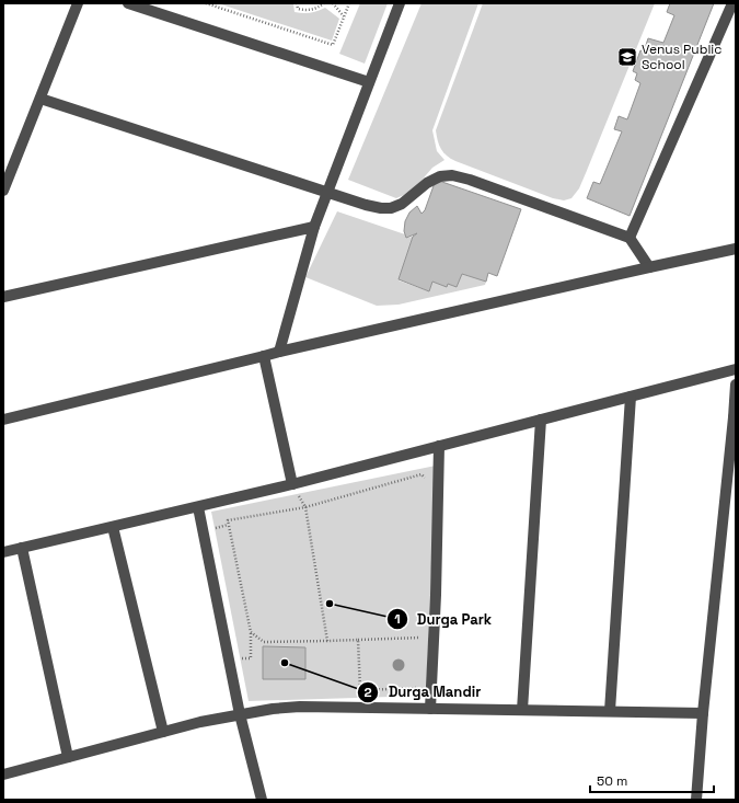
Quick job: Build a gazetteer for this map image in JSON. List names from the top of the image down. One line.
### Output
{"places":{"school or university":["Venus Public School"],"other":["Durga Park","Durga Mandir"]},"scale_bar":"50 m"}
